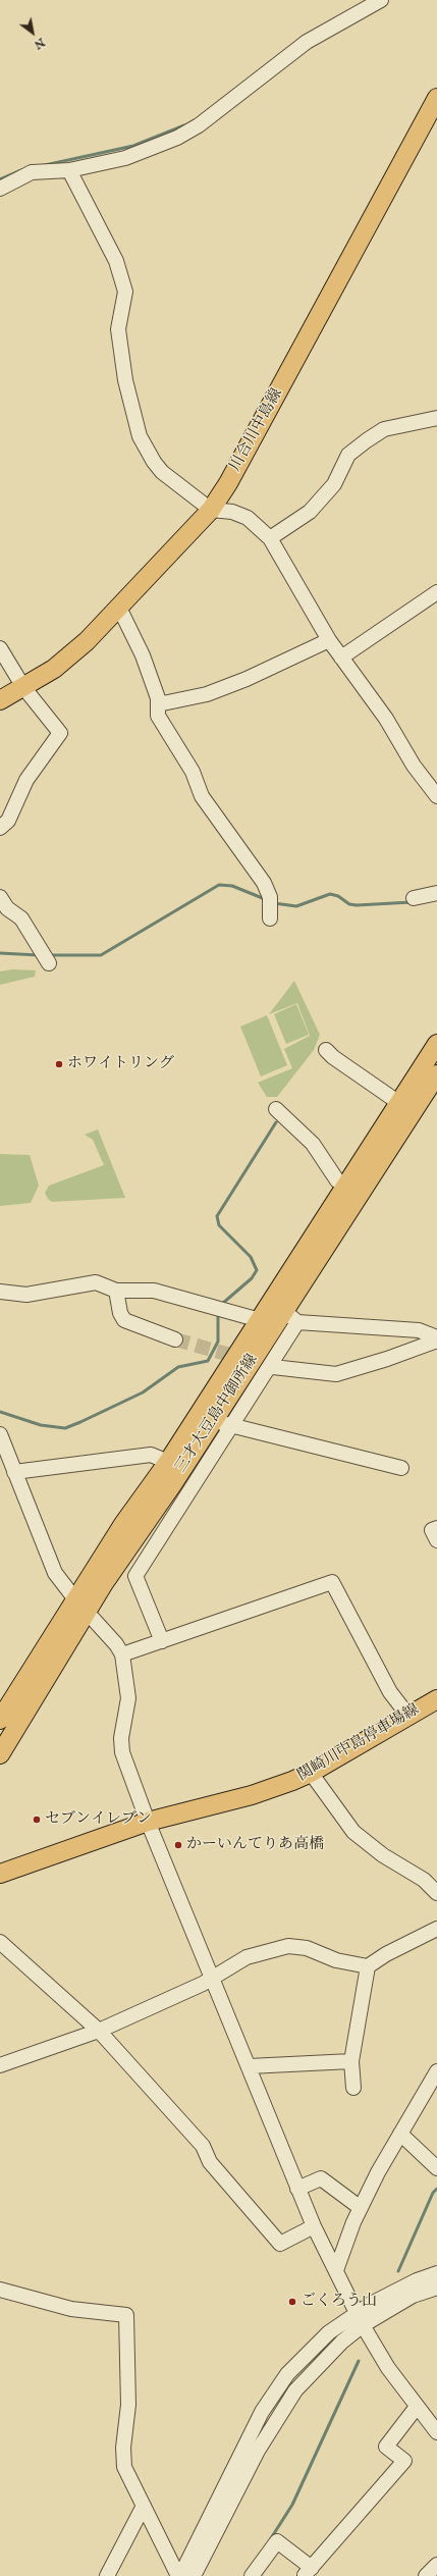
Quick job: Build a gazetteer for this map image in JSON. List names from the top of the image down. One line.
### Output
{"streets":{"main road":["川合川中島線","三才大豆島中御所線","関崎川中島停車場線"]},"places":["ホワイトリング","セブンイレブン","かーいんてりあ高橋","ごくろう山"],"north":"bottom right"}
